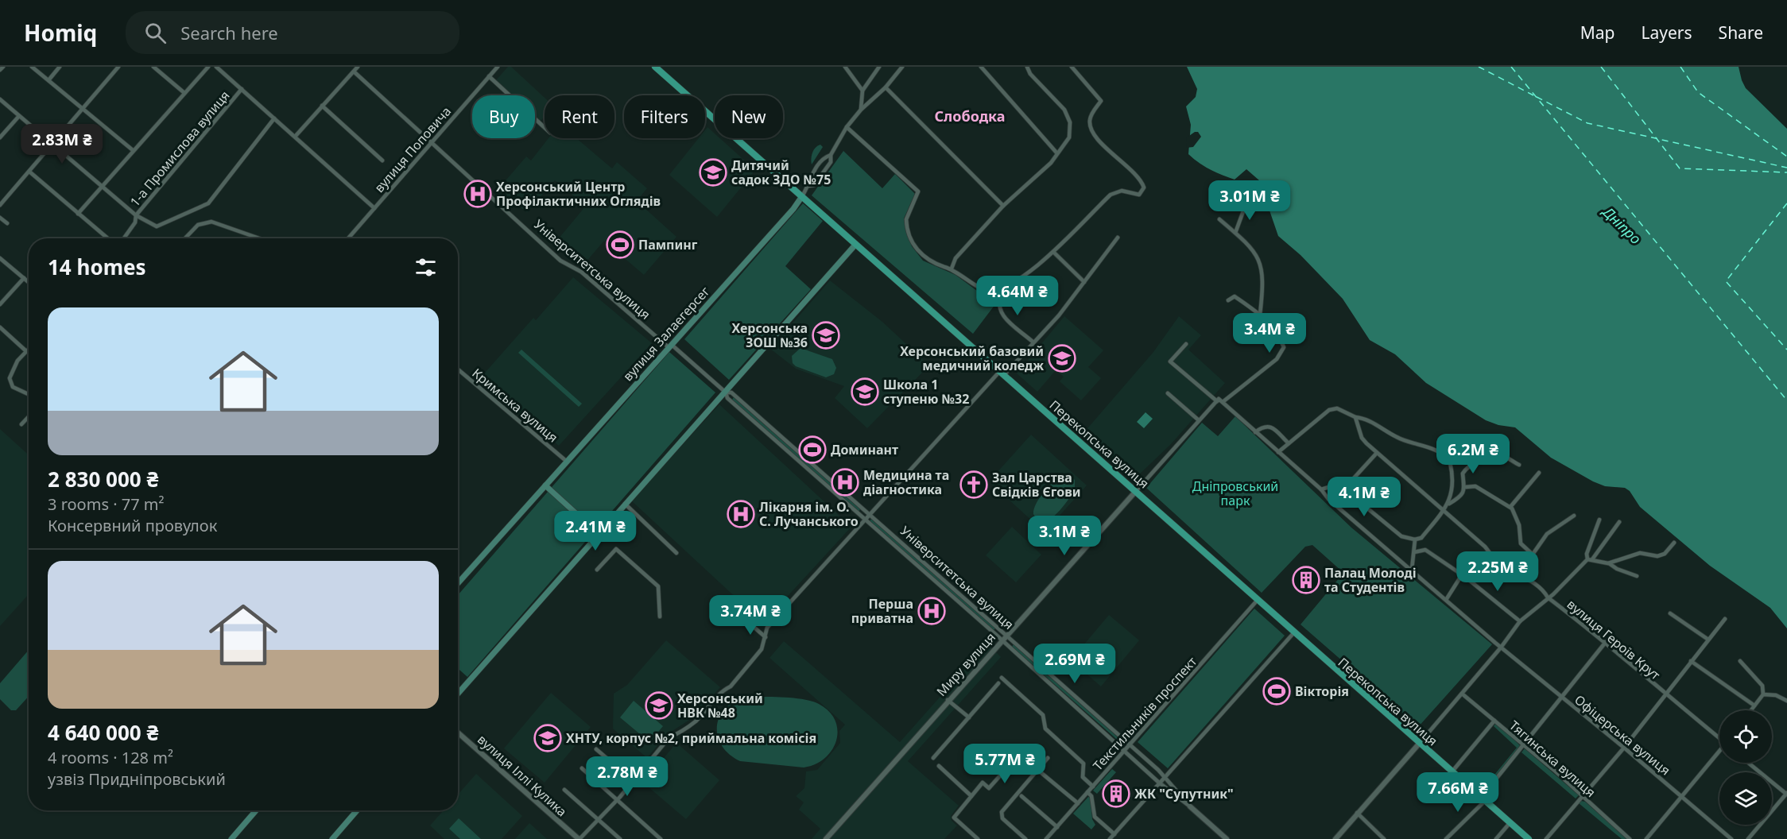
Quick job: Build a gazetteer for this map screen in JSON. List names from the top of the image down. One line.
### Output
{"streets":{"main road":["вулиця Залаегерсег","Перекопська вулиця"],"street":["1-а Промислова вулиця","вулиця Поповича","Університетська вулиця","Кримська вулиця","вулиця Героїв Крут","Миру вулиця","Текстильників проспект","Офіцерська вулиця","Тягинська вулиця","вулиця Іллі Кулика"]},"crossings":[["вулиця Поповича","Університетська вулиця"],["Університетська вулиця","вулиця Залаегерсег"],["Університетська вулиця","Миру вулиця"],["Університетська вулиця","Текстильників проспект"],["вулиця Залаегерсег","Кримська вулиця"],["вулиця Залаегерсег","Перекопська вулиця"],["Перекопська вулиця","Миру вулиця"],["Перекопська вулиця","Текстильників проспект"],["Миру вулиця","Офіцерська вулиця"]],"districts":["Слободка"],"water":["Дніпро"],"parks":["Дніпровський парк"],"places":{"school or university":["Дитячий садок ЗДО №75","Херсонська ЗОШ №36","Херсонський базовий медичний коледж","Школа 1 ступеню №32","Херсонський НВК №48","ХНТУ, корпус №2, приймальна комісія"],"hospital":["Херсонський Центр Профілактичних Оглядів","Медицина та діагностика","Лікарня ім. О. С. Лучанського","Перша приватна"],"sports":["Пампинг","Доминант","Вікторія"],"church":["Зал Царства Свідків Єгови"],"building":["Палац Молоді та Студентів","ЖК \"Супутник\""]},"page":{"header":"Homiq","search":"Search here","nav":["Map","Layers","Share"],"chip":["Buy","Rent","Filters","New"],"price":["2.83M ₴","3.01M ₴","4.64M ₴","3.4M ₴","6.2M ₴","4.1M ₴","2.41M ₴","3.1M ₴","2.25M ₴","3.74M ₴","2.69M ₴","5.77M ₴","2.78M ₴","7.66M ₴"],"heading":"14 homes","list":[{"name":"2 830 000 ₴","note":"3 rooms · 77 m² · Консервний провулок"},{"name":"4 640 000 ₴","note":"4 rooms · 128 m² · узвіз Придніпровський"}]}}
